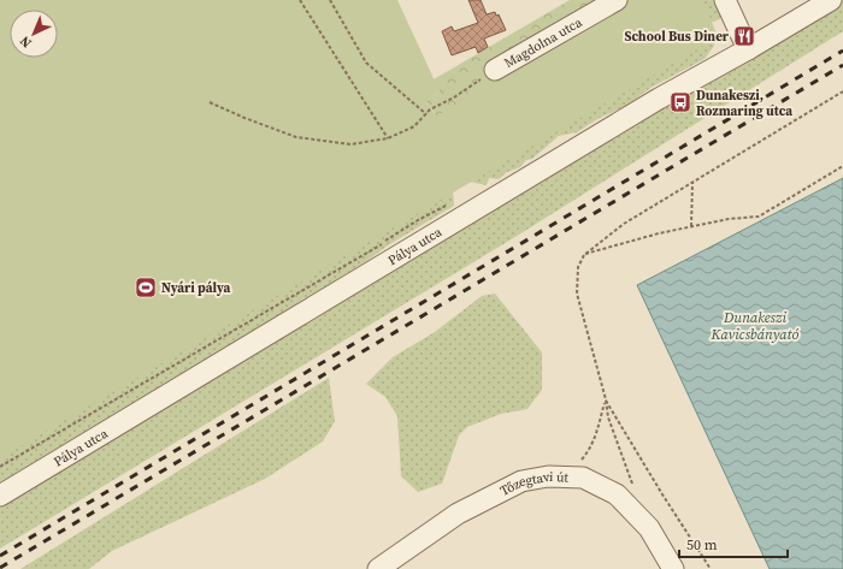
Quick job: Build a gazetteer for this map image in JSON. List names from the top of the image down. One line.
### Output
{"streets":{"street":["Magdolna utca","Pálya utca","Tőzegtavi út"]},"water":["Dunakeszi Kavicsbányató"],"places":{"restaurant":["School Bus Diner"],"bus stop":["Dunakeszi, Rozmaring utca"],"sports":["Nyári pálya"]},"scale_bar":"50 m","north":"bottom left"}
